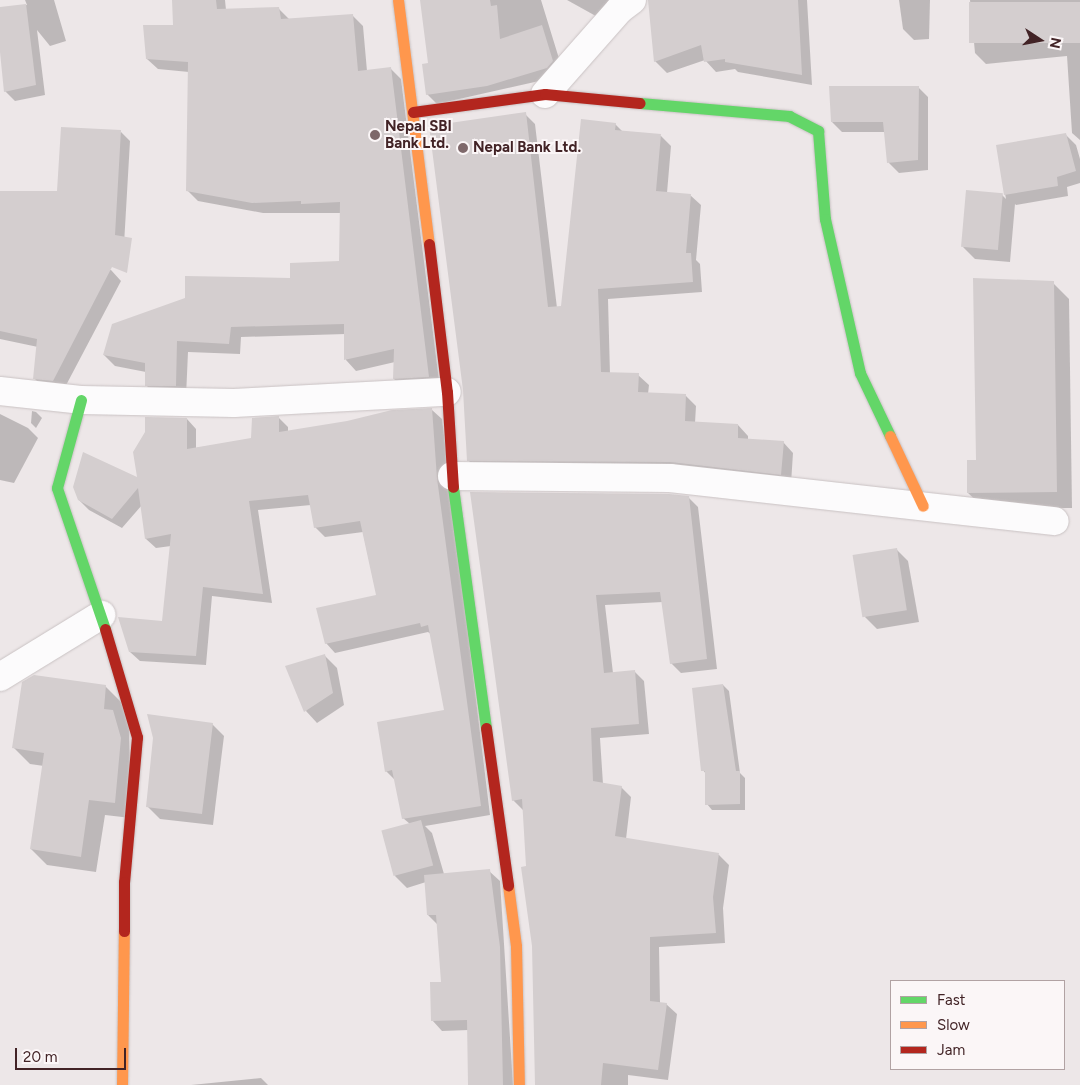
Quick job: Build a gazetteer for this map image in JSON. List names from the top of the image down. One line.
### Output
{"places":["Nepal SBI Bank Ltd.","Nepal Bank Ltd."],"legend":["Fast","Slow","Jam"],"scale_bar":"20 m","north":"right"}
